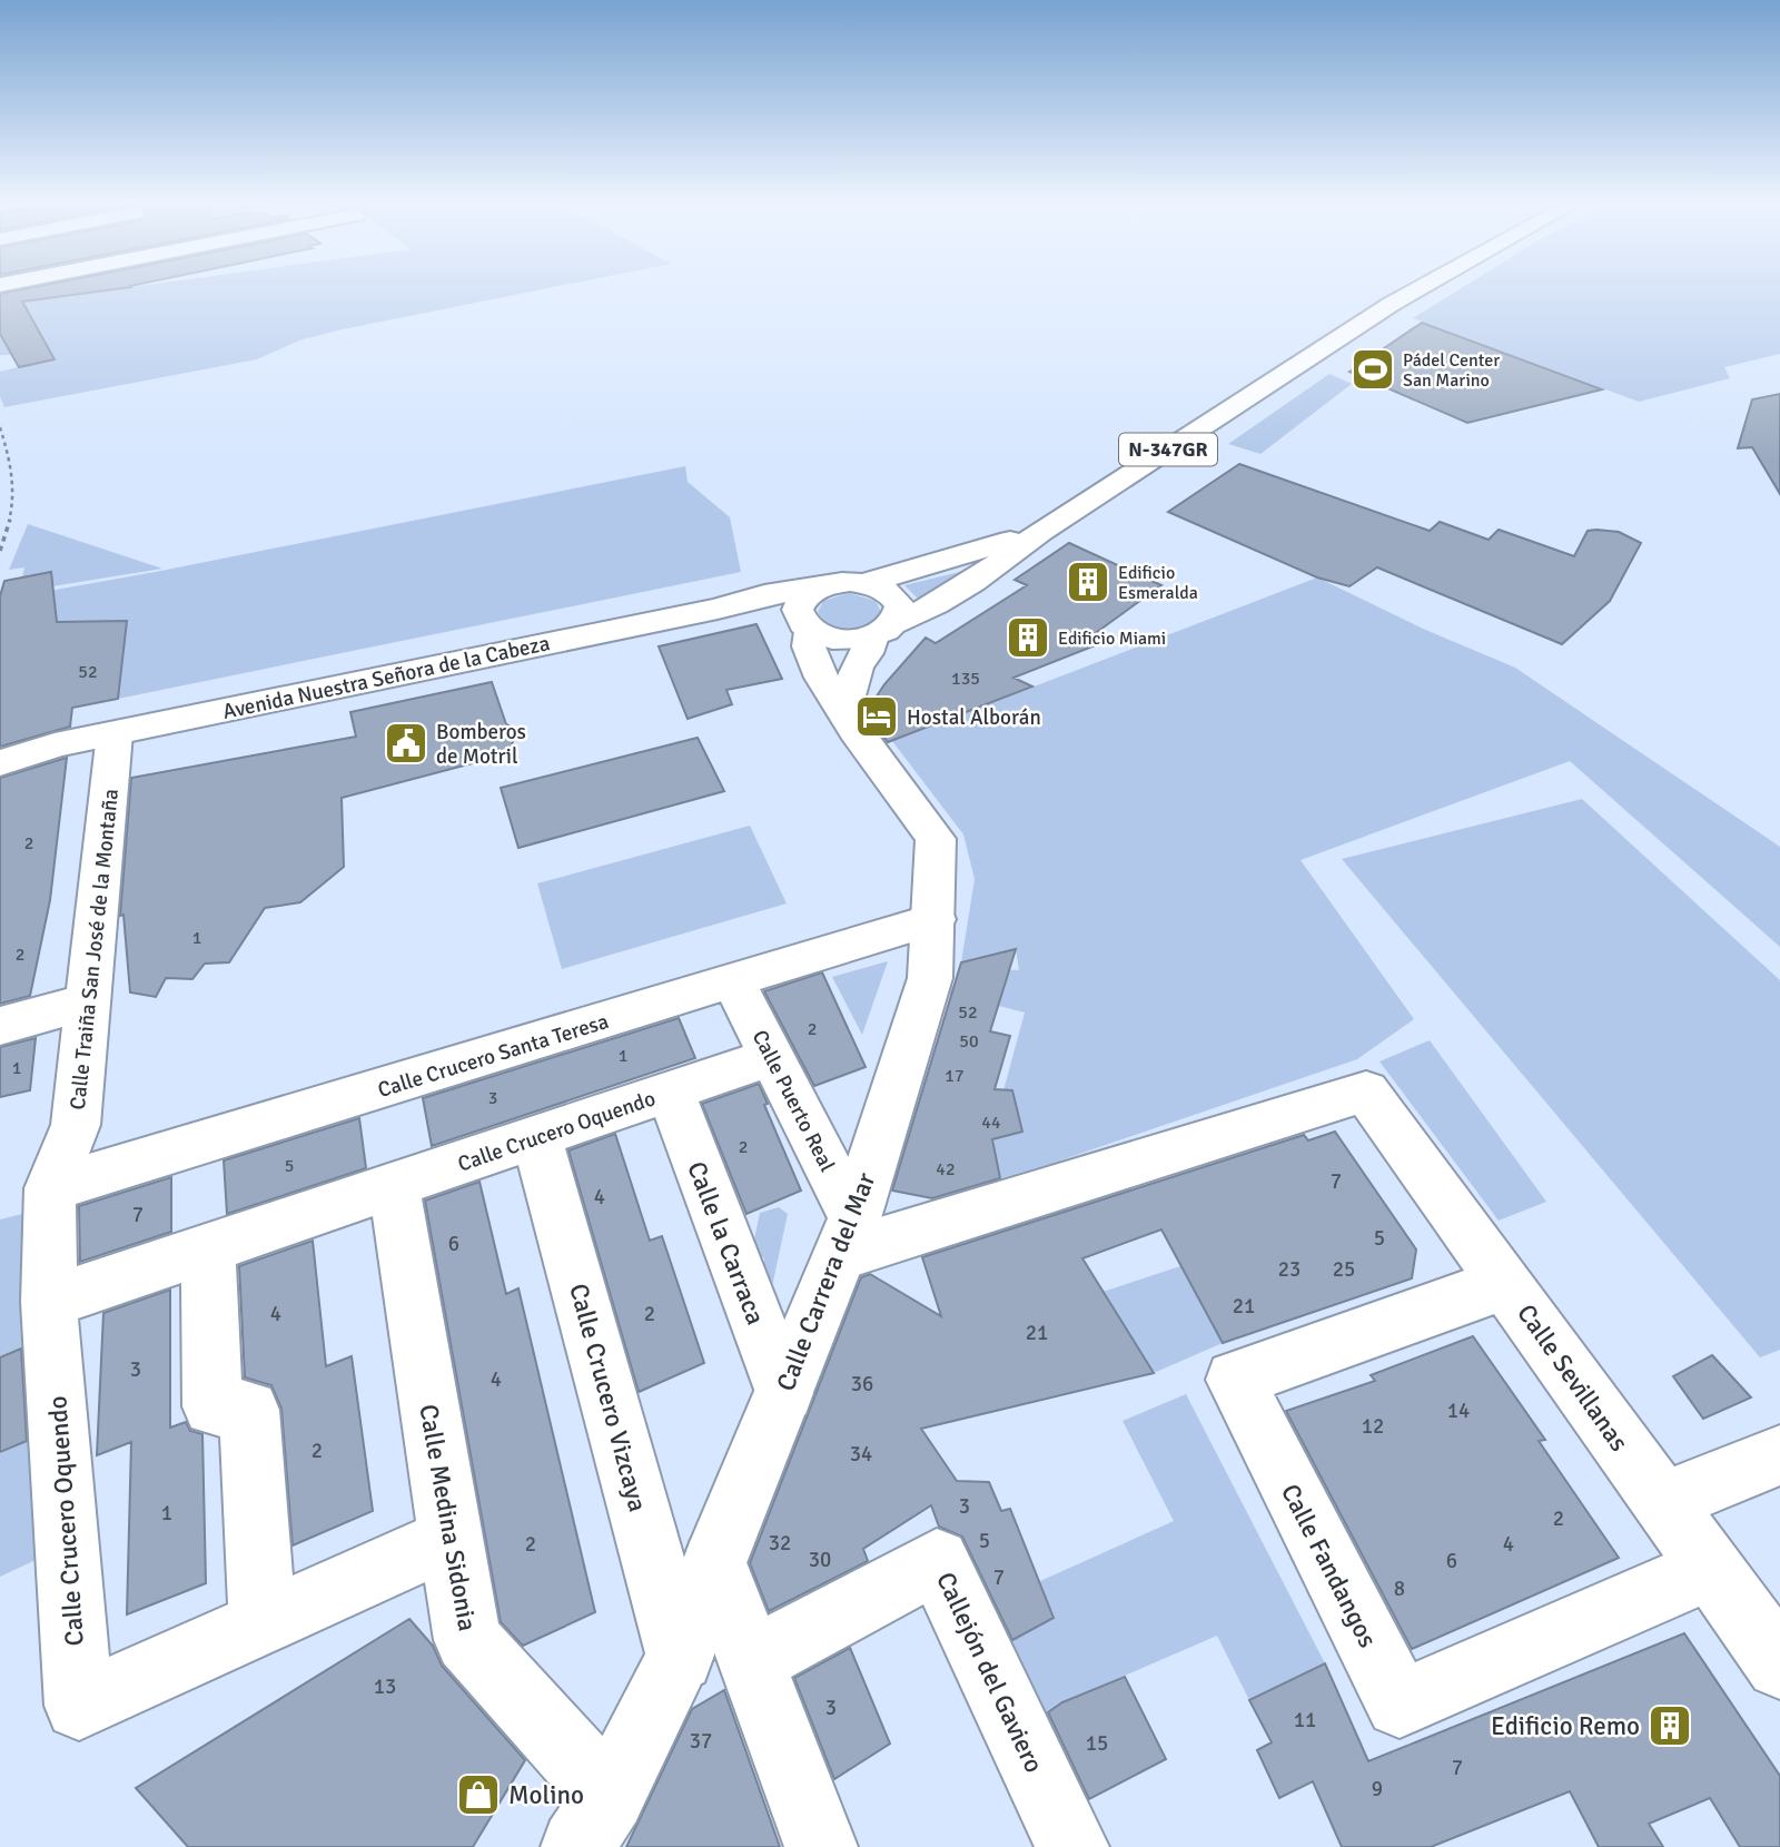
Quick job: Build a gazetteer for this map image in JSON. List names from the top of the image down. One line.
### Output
{"streets":{"main road":["N-347GR","Avenida Nuestra Señora de la Cabeza","Calle Traiña San José de la Montaña","Calle Crucero Santa Teresa","Calle Puerto Real","Calle Crucero Oquendo","Calle la Carraca","Calle Carrera del Mar","Calle Sevillanas","Calle Crucero Vizcaya","Calle Medina Sidonia","Calle Fandangos","Callejón del Gaviero"]},"crossings":[["N-347GR","Avenida Nuestra Señora de la Cabeza"],["Avenida Nuestra Señora de la Cabeza","Calle Traiña San José de la Montaña"],["Avenida Nuestra Señora de la Cabeza","Calle Carrera del Mar"],["Calle Traiña San José de la Montaña","Calle Crucero Santa Teresa"],["Calle Traiña San José de la Montaña","Calle Crucero Oquendo"],["Calle Crucero Santa Teresa","Calle Puerto Real"],["Calle Crucero Santa Teresa","Calle Carrera del Mar"],["Calle Puerto Real","Calle Crucero Oquendo"],["Calle Puerto Real","Calle Carrera del Mar"],["Calle Puerto Real","Calle Sevillanas"],["Calle Crucero Oquendo","Calle la Carraca"],["Calle Crucero Oquendo","Calle Crucero Vizcaya"],["Calle Crucero Oquendo","Calle Medina Sidonia"],["Calle la Carraca","Calle Carrera del Mar"],["Calle Carrera del Mar","Calle Sevillanas"],["Calle Carrera del Mar","Calle Crucero Vizcaya"],["Calle Carrera del Mar","Calle Medina Sidonia"],["Calle Sevillanas","Calle Fandangos"]],"places":{"sports":["Pádel Center San Marino"],"building":["Edificio Esmeralda","Edificio Miami","Edificio Remo"],"hotel":["Hostal Alborán"],"public building":["Bomberos de Motril"],"shop":["Molino"]},"house_numbers":["52","135","2","1","2","52","2","50","1","1","17","3","44","2","5","42","7","4","7","5","6","23","25","21","4","2","21","3","4","36","14","12","2","34","3","1","2","5","32","2","4","30","6","7","8","13","3","11","37","15","7","9"]}
